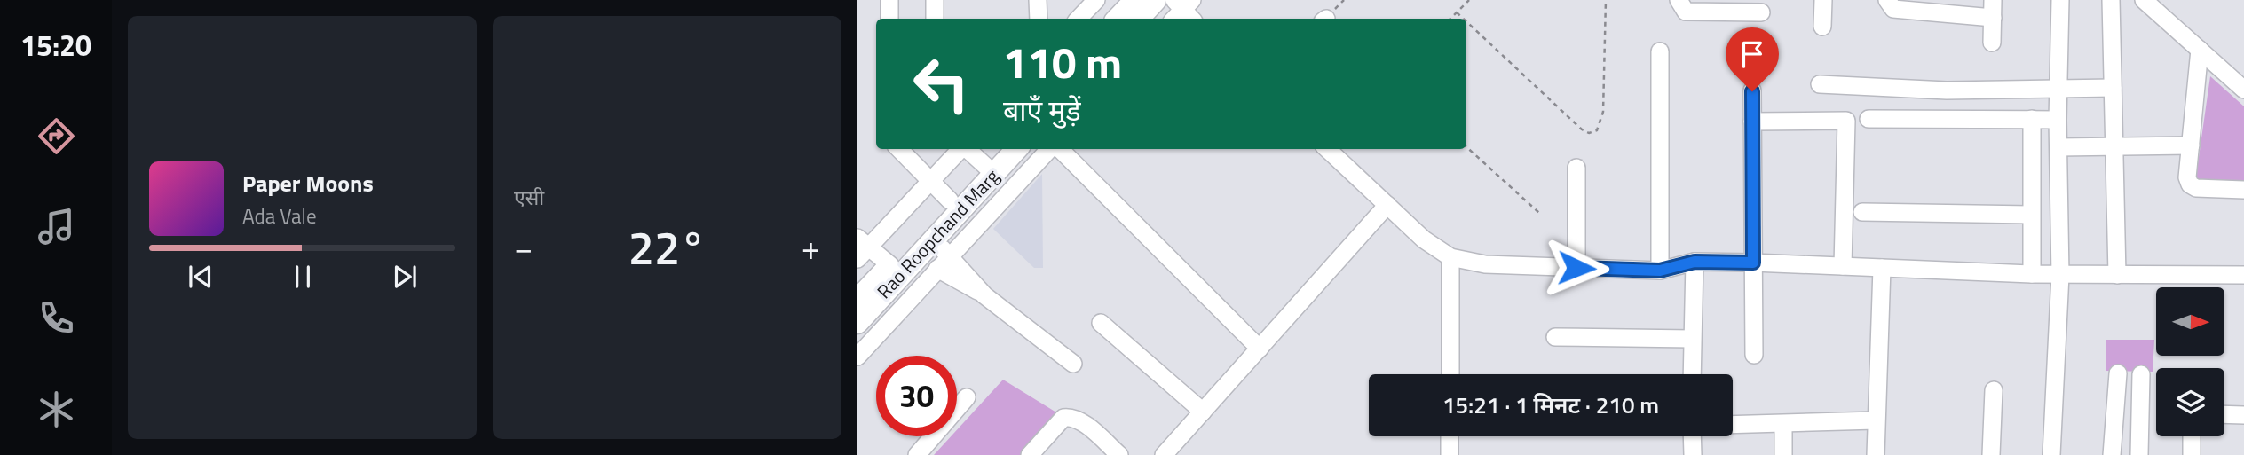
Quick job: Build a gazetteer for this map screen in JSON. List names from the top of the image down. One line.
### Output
{"streets":{"main road":["Rao Roopchand Marg"]},"north":"right","page":{"tabs":"15:20","tile":"एसी","turn":["110 m","बाएँ मुड़ें"],"song":["Paper Moons","Ada Vale"],"heat":["−","22°","+"],"limit":"30","trip":"15:21 · 1 मिनट · 210 m"}}
